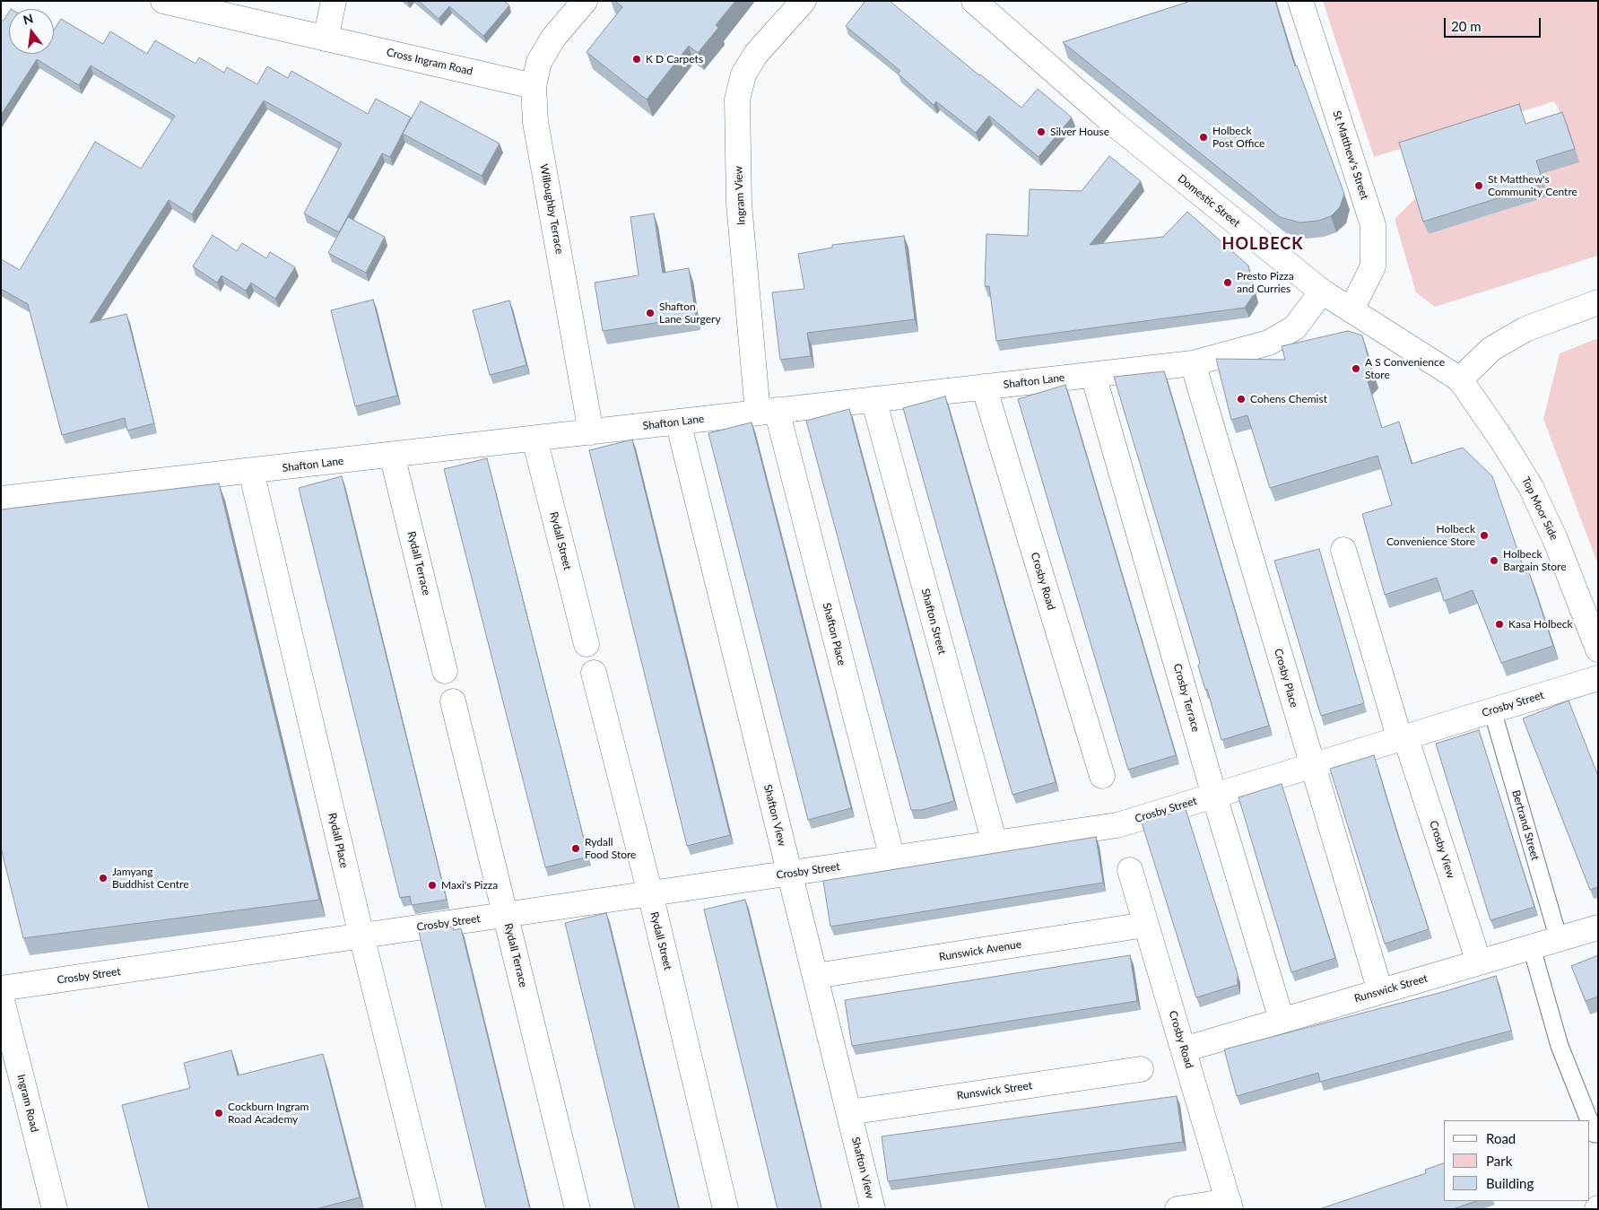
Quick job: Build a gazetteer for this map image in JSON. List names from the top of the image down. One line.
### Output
{"streets":{"street":["Cross Ingram Road","St Matthew's Street","Ingram View","Domestic Street","Willoughby Terrace","Shafton Lane","Top Moor Side","Rydall Street","Rydall Terrace","Crosby Road","Shafton Street","Shafton Place","Crosby Place","Crosby Terrace","Crosby Street","Shafton View","Rydall Place","Crosby View","Runswick Avenue","Runswick Street","Ingram Road"],"lane":["Bertrand Street"]},"crossings":[["Cross Ingram Road","Willoughby Terrace"],["St Matthew's Street","Domestic Street"],["Ingram View","Shafton Lane"],["Ingram View","Shafton Place"],["Domestic Street","Shafton Lane"],["Domestic Street","Top Moor Side"],["Willoughby Terrace","Shafton Lane"],["Shafton Lane","Rydall Street"],["Shafton Lane","Rydall Terrace"],["Shafton Lane","Crosby Road"],["Shafton Lane","Shafton Street"],["Shafton Lane","Shafton Place"],["Shafton Lane","Crosby Place"],["Shafton Lane","Crosby Terrace"],["Shafton Lane","Shafton View"],["Shafton Lane","Rydall Place"],["Rydall Street","Crosby Street"],["Rydall Terrace","Crosby Street"],["Crosby Road","Runswick Avenue"],["Crosby Road","Runswick Street"],["Shafton Street","Crosby Street"],["Shafton Place","Crosby Street"],["Crosby Place","Crosby Street"],["Crosby Place","Runswick Street"],["Crosby Terrace","Crosby Street"],["Crosby Terrace","Runswick Street"],["Crosby Street","Shafton View"],["Crosby Street","Bertrand Street"],["Crosby Street","Rydall Place"],["Crosby Street","Crosby View"],["Shafton View","Runswick Avenue"],["Shafton View","Runswick Street"],["Bertrand Street","Runswick Street"],["Crosby View","Runswick Street"]],"districts":["HOLBECK"],"places":["K D Carpets","Silver House","Holbeck Post Office","St Matthew's Community Centre","Presto Pizza and Curries","Shafton Lane Surgery","A S Convenience Store","Cohens Chemist","Holbeck Convenience Store","Holbeck Bargain Store","Kasa Holbeck","Rydall Food Store","Jamyang Buddhist Centre","Maxi's Pizza","Cockburn Ingram Road Academy"],"legend":["Road","Park","Building"],"scale_bar":"20 m","north":"top"}
